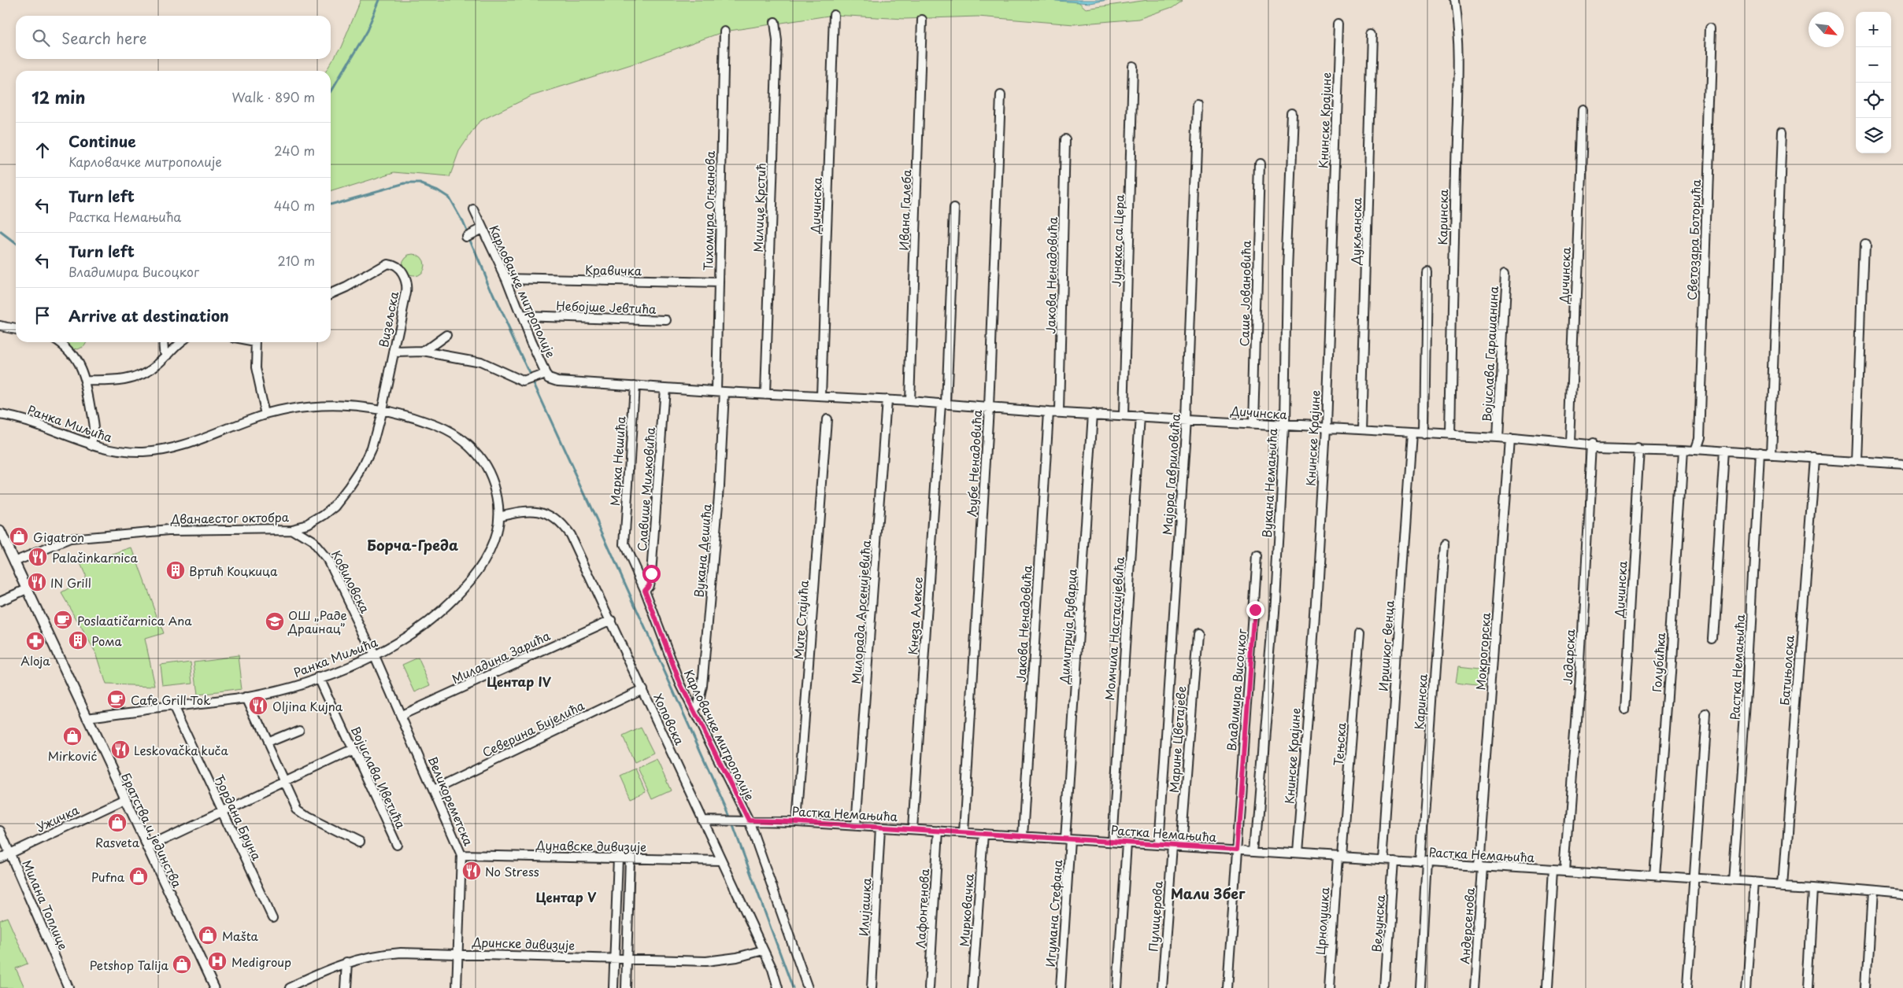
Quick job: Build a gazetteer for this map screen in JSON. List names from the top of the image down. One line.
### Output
{"streets":{"street":["Книнске Крајине","Дичинска","Милице Крстић","Ивана Галеба","Тихомира Огњанова","Каринска","Дукљанска","Светозара Боторића","Јунака са Цера","Кравичка","Јакова Ненадовића","Карловачке митрополије","Саше Јовановића","Небојше Јевтића","Визељска","Војислава Гарашанина","Ранка Миљића","Марка Нешића","Љубе Ненадовића","Мајора Гавриловића","Вукана Немањића","Славише Миљковића","Дванаестог октобра","Вукана Дешића","Ковиловска","Милорада Арсенијевића","Кнеза Алексе","Мите Стајића","Димитрија Руварца","Момчила Настасијевића","Иришког венца","Мокрогорска","Миладина Зарића","Јадарска","Голубићка","Растка Немањића","Батињолска","Владимира Висоцког","Хоповска","Северина Бијелића","Марине Цветајеве","Тењска","Војислава Иветића","Великореметска","Ђордана Бруна","Ужичка","Братства и јединства","Дунавске дивизије","Милана Топлице","Илијашка","Лафонтенова","Мирковачка","Игумана Стефана","Пулицерова","Црнолушка","Вељунска","Андерсенова","Дринске дивизије"]},"crossings":[["Книнске Крајине","Дичинска"],["Книнске Крајине","Растка Немањића"],["Дичинска","Милице Крстић"],["Дичинска","Ивана Галеба"],["Дичинска","Тихомира Огњанова"],["Дичинска","Каринска"],["Дичинска","Дукљанска"],["Дичинска","Светозара Боторића"],["Дичинска","Јунака са Цера"],["Дичинска","Јакова Ненадовића"],["Дичинска","Карловачке митрополије"],["Дичинска","Саше Јовановића"],["Дичинска","Војислава Гарашанина"],["Дичинска","Марка Нешића"],["Дичинска","Љубе Ненадовића"],["Дичинска","Мајора Гавриловића"],["Дичинска","Вукана Немањића"],["Дичинска","Славише Миљковића"],["Дичинска","Вукана Дешића"],["Дичинска","Милорада Арсенијевића"],["Дичинска","Кнеза Алексе"],["Дичинска","Димитрија Руварца"],["Дичинска","Момчила Настасијевића"],["Дичинска","Иришког венца"],["Дичинска","Мокрогорска"],["Дичинска","Јадарска"],["Дичинска","Голубићка"],["Дичинска","Растка Немањића"],["Дичинска","Батињолска"],["Тихомира Огњанова","Кравичка"],["Тихомира Огњанова","Вукана Дешића"],["Каринска","Растка Немањића"],["Кравичка","Карловачке митрополије"],["Јакова Ненадовића","Растка Немањића"],["Карловачке митрополије","Небојше Јевтића"],["Карловачке митрополије","Марка Нешића"],["Карловачке митрополије","Славише Миљковића"],["Карловачке митрополије","Вукана Дешића"],["Карловачке митрополије","Растка Немањића"],["Визељска","Ранка Миљића"],["Визељска","Дванаестог октобра"],["Ранка Миљића","Дванаестог октобра"],["Ранка Миљића","Ковиловска"],["Ранка Миљића","Хоповска"],["Ранка Миљића","Војислава Иветића"],["Ранка Миљића","Великореметска"],["Ранка Миљића","Ђордана Бруна"],["Ранка Миљића","Братства и јединства"],["Љубе Ненадовића","Растка Немањића"],["Мајора Гавриловића","Растка Немањића"],["Вукана Немањића","Растка Немањића"],["Дванаестог октобра","Ковиловска"],["Дванаестог октобра","Братства и јединства"],["Ковиловска","Великореметска"],["Милорада Арсенијевића","Растка Немањића"],["Кнеза Алексе","Растка Немањића"],["Мите Стајића","Растка Немањића"],["Димитрија Руварца","Растка Немањића"],["Димитрија Руварца","Игумана Стефана"],["Момчила Настасијевића","Растка Немањића"],["Иришког венца","Растка Немањића"],["Мокрогорска","Растка Немањића"],["Мокрогорска","Андерсенова"],["Миладина Зарића","Хоповска"],["Миладина Зарића","Великореметска"],["Јадарска","Растка Немањића"],["Голубићка","Растка Немањића"],["Растка Немањића","Батињолска"],["Растка Немањића","Владимира Висоцког"],["Растка Немањића","Хоповска"],["Растка Немањића","Марине Цветајеве"],["Растка Немањића","Тењска"],["Растка Немањића","Илијашка"],["Растка Немањића","Лафонтенова"],["Растка Немањића","Мирковачка"],["Растка Немањића","Игумана Стефана"],["Растка Немањића","Пулицерова"],["Растка Немањића","Црнолушка"],["Растка Немањића","Вељунска"],["Растка Немањића","Андерсенова"],["Хоповска","Северина Бијелића"],["Хоповска","Дунавске дивизије"],["Хоповска","Дринске дивизије"],["Северина Бијелића","Великореметска"],["Тењска","Црнолушка"],["Великореметска","Дунавске дивизије"],["Великореметска","Дринске дивизије"],["Ужичка","Братства и јединства"],["Ужичка","Милана Топлице"]],"districts":["Борча-Греда","Центар IV","Мали Збег","Центар V"],"places":{"shop":["Gigatron","Mirković","Rasveta","Pufna","Mašta","Petshop Talija"],"restaurant":["Palačinkarnica","IN Grill","Oljina Kujna","Leskovačka kuča","No Stress"],"building":["Вртић Коцкица","Рома"],"cafe":["Poslaatičarnica Ana","Cafe Grill Tok"],"school or university":["ОШ „Раде Драинац”"],"pharmacy":["Aloja"],"hospital":["Medigroup"]},"north":"bottom right","page":{"map_buttons":["+","−"],"search":"Search here","heading":["12 min","Walk · 890 m"],"list":[["Continue","Карловачке митрополије","240 m"],["Turn left","Растка Немањића","440 m"],["Turn left","Владимира Висоцког","210 m"],"Arrive at destination"]}}
